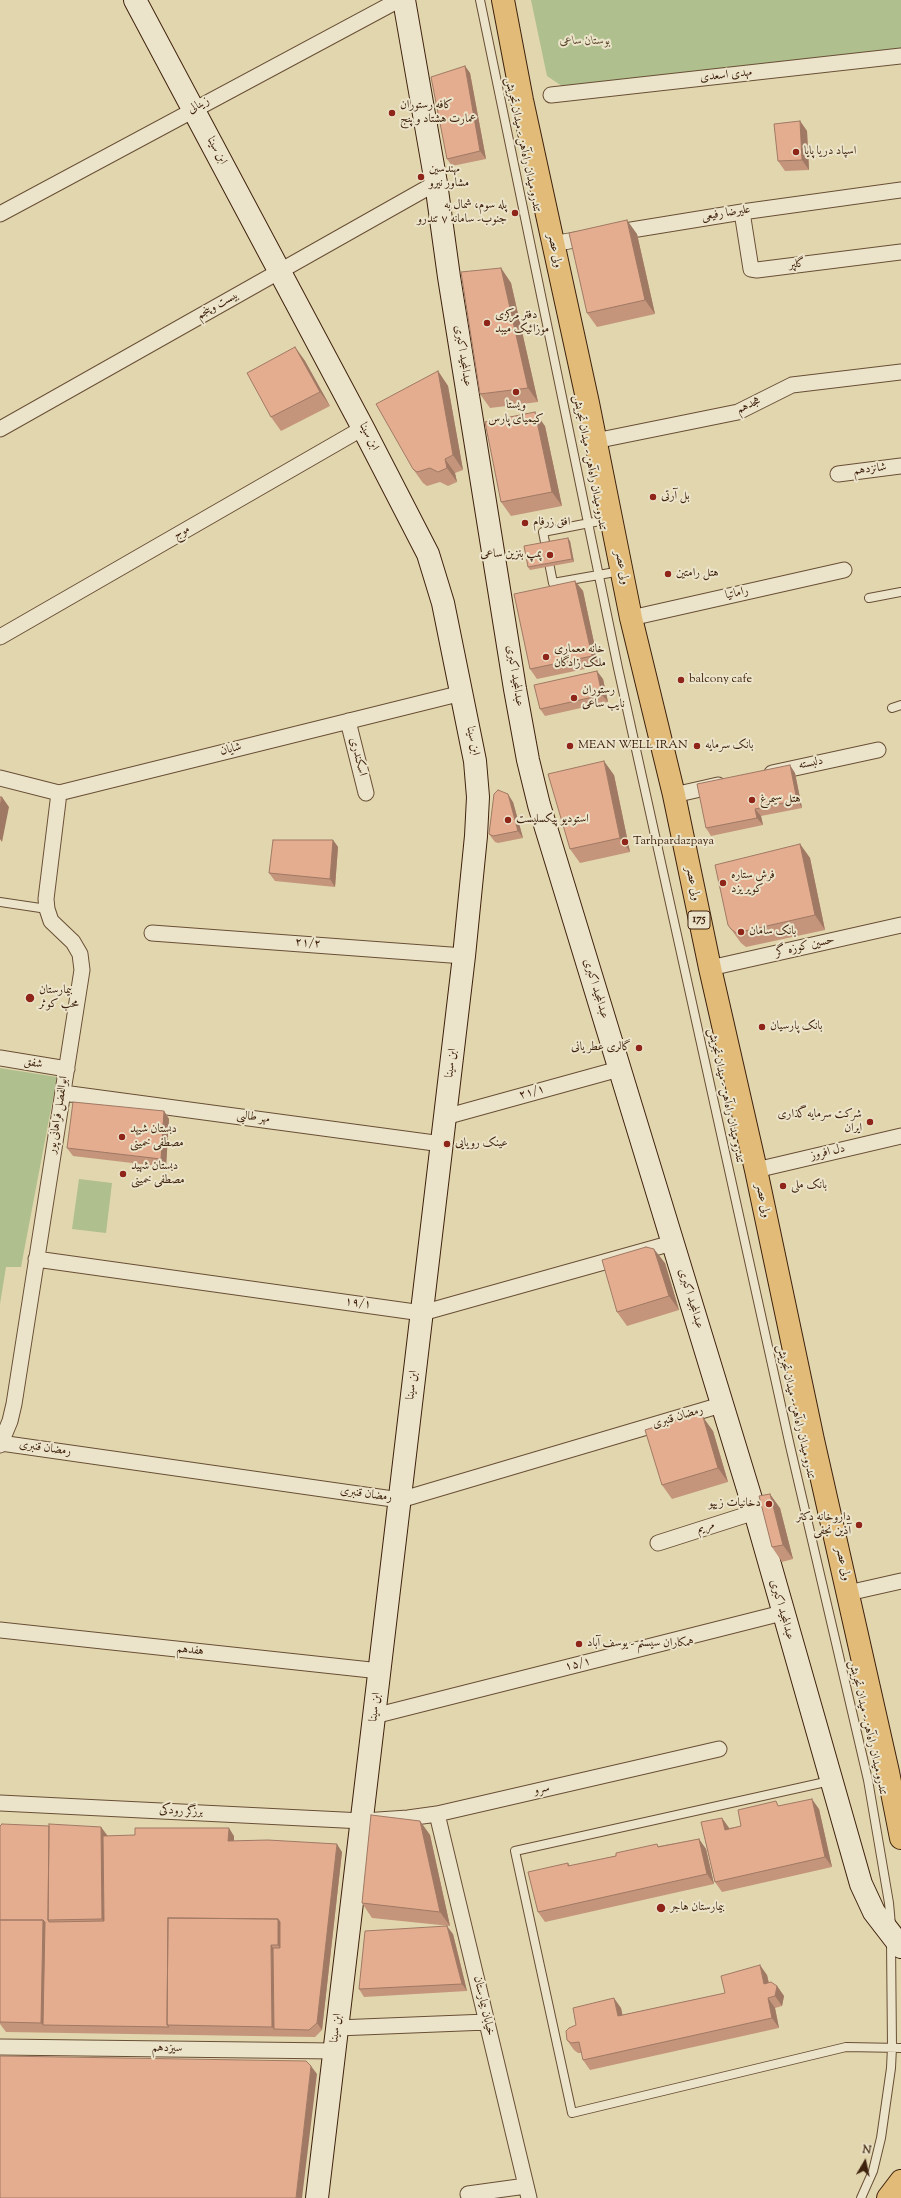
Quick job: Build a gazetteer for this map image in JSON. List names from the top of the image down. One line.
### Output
{"streets":{"main road":["ولی عصر","175"],"street":["مهدی اسعدی","زینالی","ابن سینا","علیرضا رفیعی","گلپر","بیست وپنجم","عبدالمجید اکبری","هجدهم","شانزدهم","موج","راماتیا","شایان","اسکندری","دلبسته","۲۱/۲","حسین کوزه گر","شفق","۲۱/۱","ابوالفضل فراهانی پور","مهر طالبی","دل افروز","۱۹/۱","رمضان قنبری","مریم","هفدهم","۱۵/۱","سرو","برزگر رودکی","خیابان بیمارستان","سیزدهم"],"lane":["تندرو میدان راه‌آهن - میدان تجریش"]},"crossings":[["زینالی","ابن سینا"],["تندرو میدان راه‌آهن - میدان تجریش","عبدالمجید اکبری"],["ابن سینا","بیست وپنجم"],["ابن سینا","موج"],["ابن سینا","شایان"],["ابن سینا","۲۱/۲"],["ابن سینا","۲۱/۱"],["ابن سینا","مهر طالبی"],["ابن سینا","۱۹/۱"],["ابن سینا","رمضان قنبری"],["ابن سینا","هفدهم"],["ابن سینا","۱۵/۱"],["ابن سینا","سرو"],["ابن سینا","برزگر رودکی"],["ابن سینا","سیزدهم"],["علیرضا رفیعی","ولی عصر"],["علیرضا رفیعی","گلپر"],["ولی عصر","هجدهم"],["ولی عصر","راماتیا"],["ولی عصر","حسین کوزه گر"],["ولی عصر","دل افروز"],["بیست وپنجم","عبدالمجید اکبری"],["عبدالمجید اکبری","۲۱/۱"],["عبدالمجید اکبری","۱۹/۱"],["عبدالمجید اکبری","رمضان قنبری"],["عبدالمجید اکبری","مریم"],["عبدالمجید اکبری","۱۵/۱"],["شایان","اسکندری"],["شایان","ابوالفضل فراهانی پور"],["شفق","ابوالفضل فراهانی پور"],["ابوالفضل فراهانی پور","مهر طالبی"],["ابوالفضل فراهانی پور","۱۹/۱"],["ابوالفضل فراهانی پور","رمضان قنبری"],["سرو","برزگر رودکی"],["سرو","خیابان بیمارستان"]],"parks":["بوستان ساعی"],"places":["کافه رستوران عمارت هشتاد و پنج","اسپاد دریا پایا","مهندسین مشاور نیرو","پله سوم، شمال به جنوب- سامانه ۷ تندرو","دفتر مرکزی موزائیک میبد","ویستا کیمیای پارس","بل آرتی","افق زرفام","پمپ بنزین ساعی","هتل رامتین","خانه معماری ملک زادگان","balcony cafe","رستوران نایب ساعی","MEAN WELL IRAN","بانک سرمایه","هتل سیمرغ","استودیو پیکسلیست","Tarhpardazpaya","فرش ستاره کویر یزد","بانک سامان","بیمارستان محب کوثر","بانک پارسیان","گالری عطر یانی","شركت سرمايه‌گذاری ايران","دبستان شیهد مصطفی خمینی","عینک رویایی","دبستان شهید مصطفی خمینی","بانک ملی","دخانیات زیپو","داروخانه دکتر آذین نجفی","همکاران سیستم - یوسف آباد","بیمارستان هاجر"],"north":"top"}
